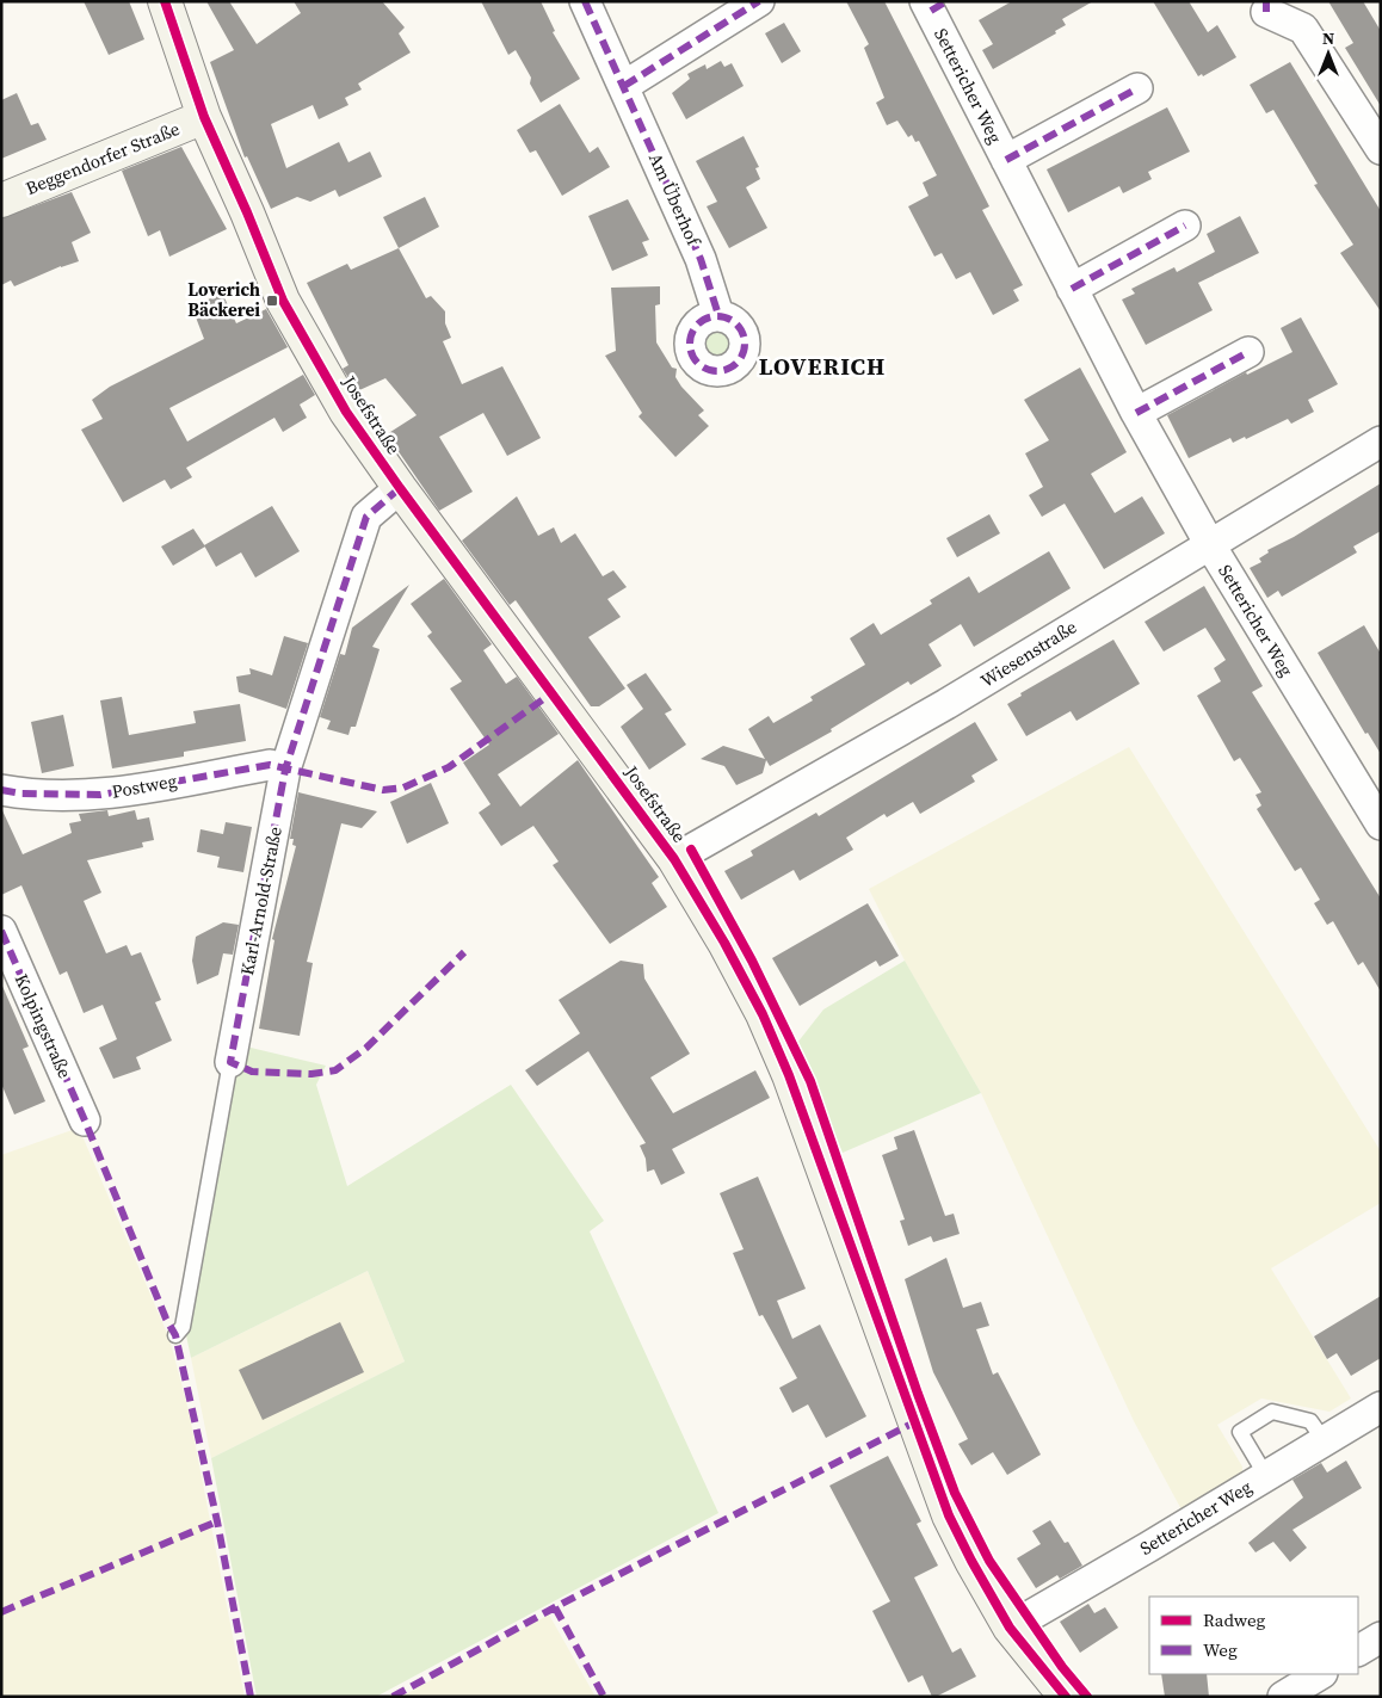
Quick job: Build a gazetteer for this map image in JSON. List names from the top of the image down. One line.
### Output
{"streets":{"street":["Settericher Weg","Beggendorfer Straße","Am Überhof","Josefstraße","Wiesenstraße","Postweg","Karl-Arnold-Straße","Kolpingstraße"]},"crossings":[["Settericher Weg","Josefstraße"],["Settericher Weg","Wiesenstraße"],["Beggendorfer Straße","Josefstraße"],["Josefstraße","Wiesenstraße"],["Josefstraße","Karl-Arnold-Straße"],["Postweg","Karl-Arnold-Straße"]],"districts":["LOVERICH"],"places":{"transit":["Loverich Bäckerei"]},"legend":["Radweg","Weg"],"north":"top"}
